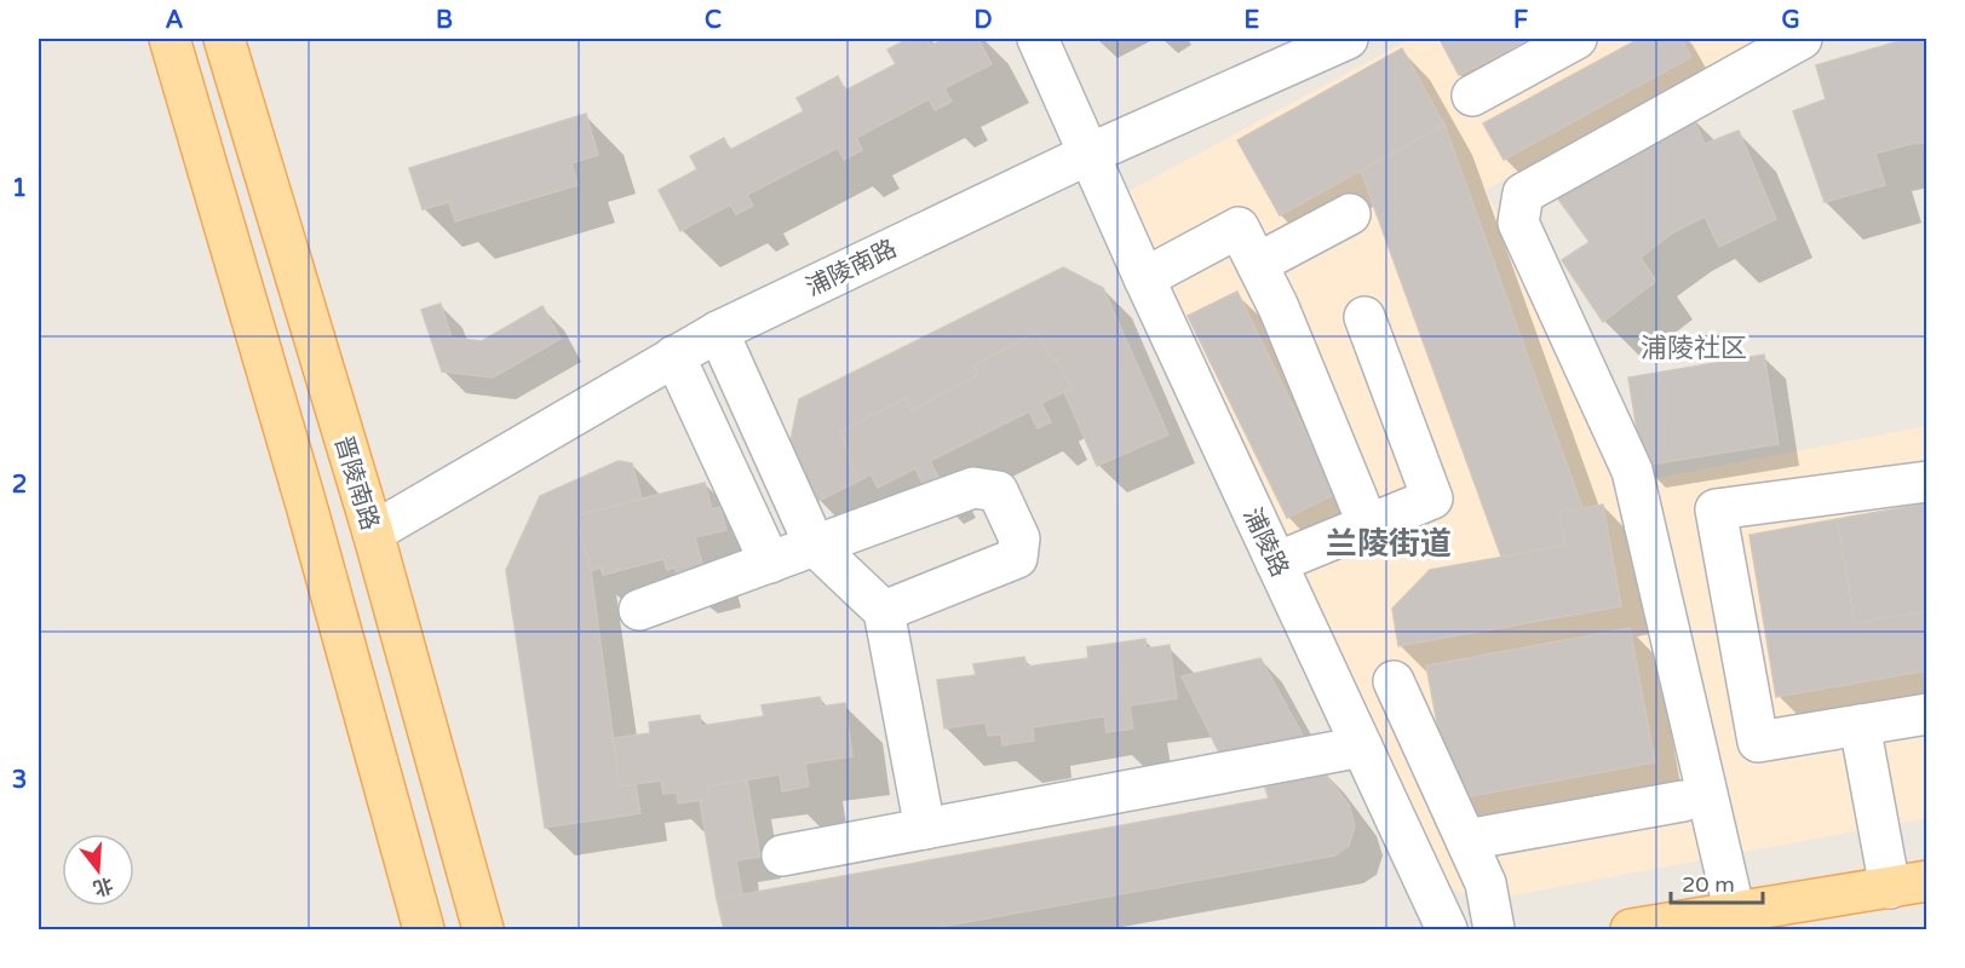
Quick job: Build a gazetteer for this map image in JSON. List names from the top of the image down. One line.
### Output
{"streets":{"main road":["晋陵南路"],"street":["浦陵南路","浦陵路"]},"crossings":[["浦陵南路","晋陵南路"],["浦陵南路","浦陵路"]],"districts":["浦陵社区","兰陵街道"],"scale_bar":"20 m","north":"bottom","grid":{"columns":["A","B","C","D","E","F","G"],"rows":["1","2","3"]}}
